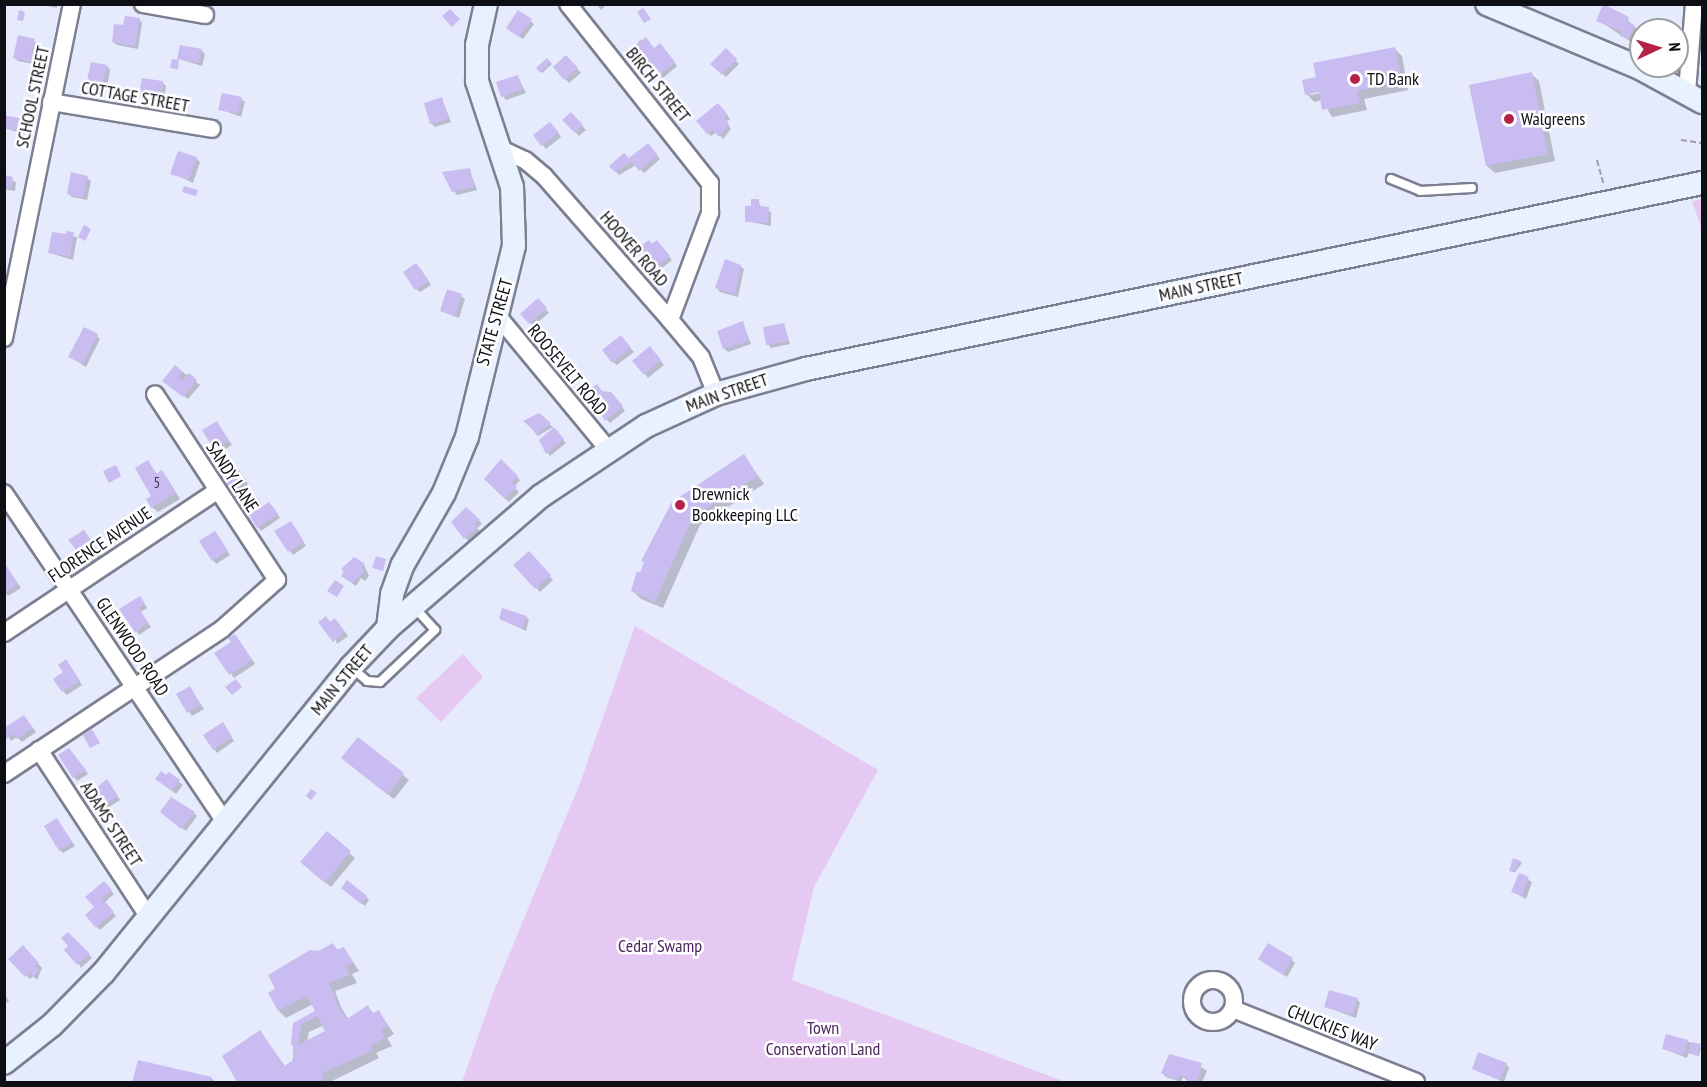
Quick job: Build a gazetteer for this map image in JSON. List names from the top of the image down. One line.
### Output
{"streets":{"main road":["MAIN STREET","STATE STREET"],"street":["BIRCH STREET","SCHOOL STREET","COTTAGE STREET","HOOVER ROAD","ROOSEVELT ROAD","SANDY LANE","FLORENCE AVENUE","GLENWOOD ROAD","ADAMS STREET","CHUCKIES WAY"]},"crossings":[["BIRCH STREET","HOOVER ROAD"],["SCHOOL STREET","COTTAGE STREET"],["HOOVER ROAD","MAIN STREET"],["HOOVER ROAD","STATE STREET"],["MAIN STREET","STATE STREET"],["MAIN STREET","ROOSEVELT ROAD"],["MAIN STREET","GLENWOOD ROAD"],["MAIN STREET","ADAMS STREET"],["STATE STREET","ROOSEVELT ROAD"],["SANDY LANE","FLORENCE AVENUE"],["SANDY LANE","GLENWOOD ROAD"],["FLORENCE AVENUE","GLENWOOD ROAD"]],"parks":["Cedar Swamp","Town Conservation Land"],"places":["TD Bank","Walgreens","Drewnick Bookkeeping LLC"],"house_numbers":["5"],"north":"right"}
